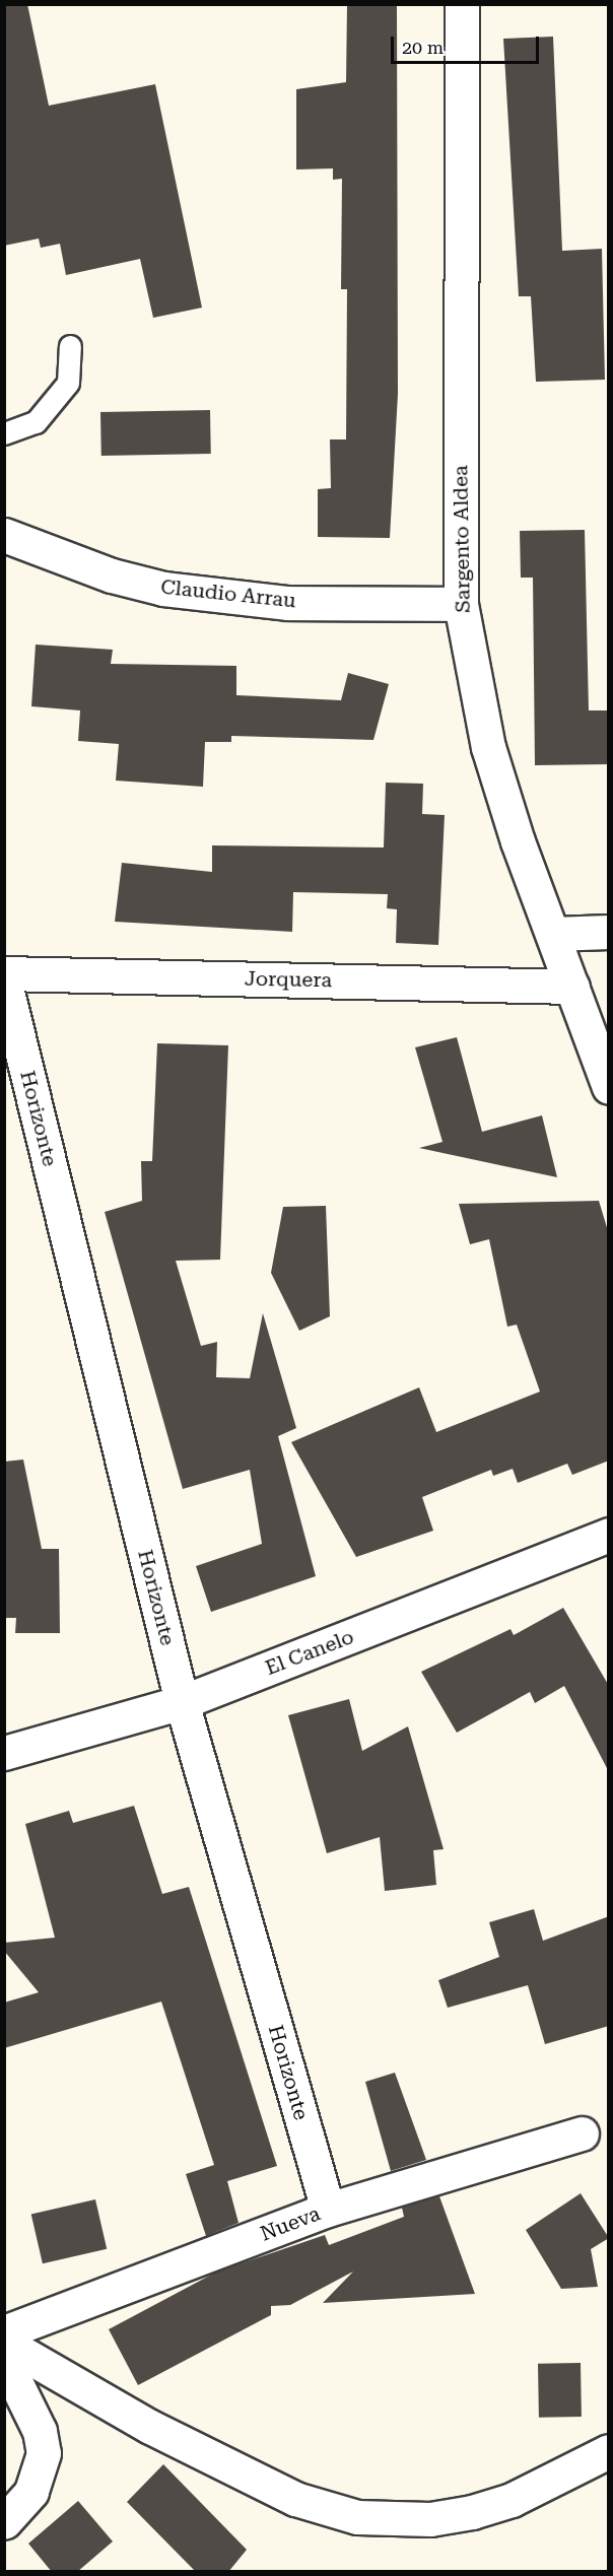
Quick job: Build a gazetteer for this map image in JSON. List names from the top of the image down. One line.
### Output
{"streets":{"street":["Sargento Aldea","Claudio Arrau","Jorquera","Horizonte","El Canelo","Nueva"]},"crossings":[["Sargento Aldea","Claudio Arrau"],["Sargento Aldea","Jorquera"],["Horizonte","El Canelo"],["Horizonte","Nueva"]],"scale_bar":"20 m"}
